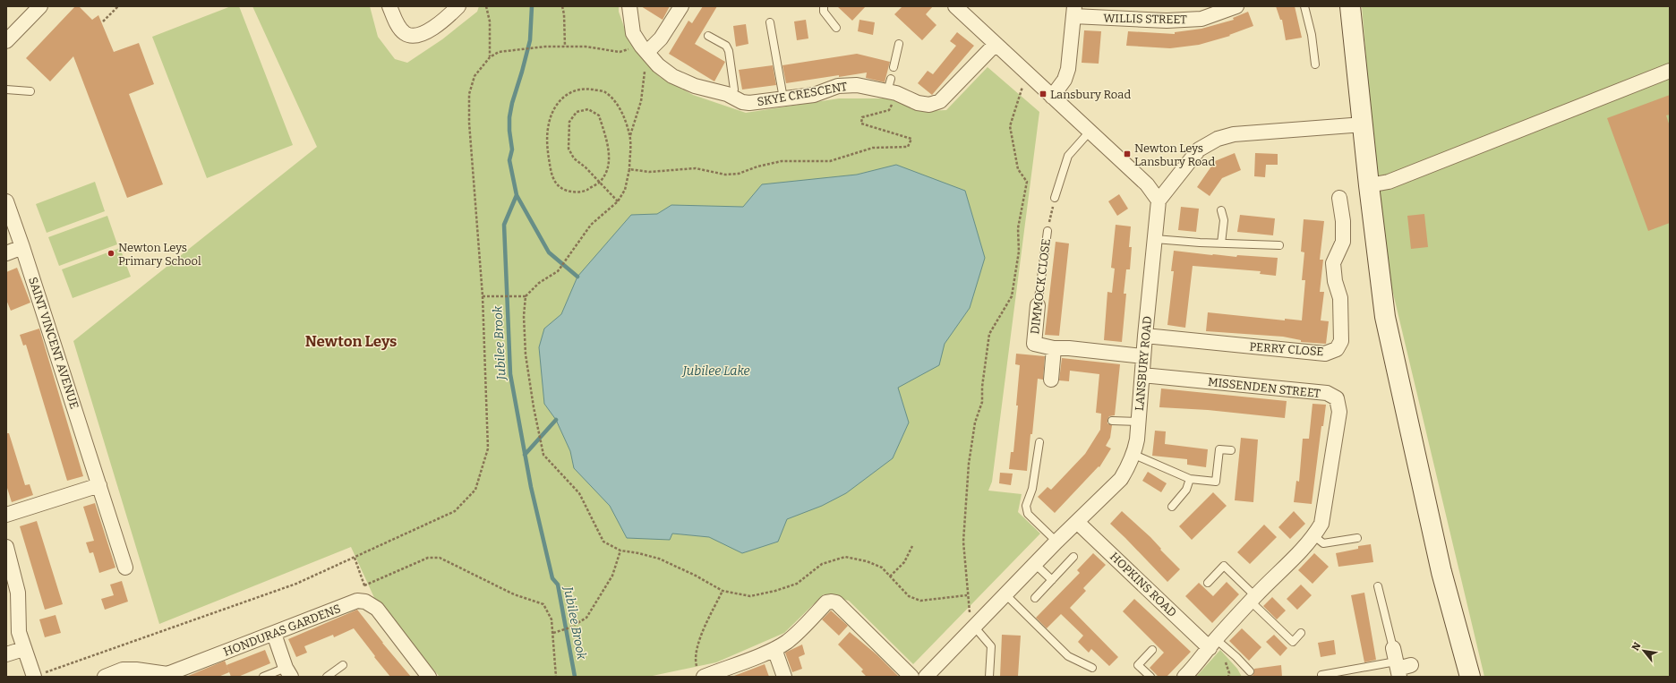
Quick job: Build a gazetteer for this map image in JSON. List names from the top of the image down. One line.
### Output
{"streets":{"street":["WILLIS STREET","SKYE CRESCENT","DIMMOCK CLOSE","SAINT VINCENT AVENUE","PERRY CLOSE","LANSBURY ROAD","MISSENDEN STREET","HOPKINS ROAD","HONDURAS GARDENS"]},"crossings":[["DIMMOCK CLOSE","LANSBURY ROAD"],["PERRY CLOSE","LANSBURY ROAD"],["LANSBURY ROAD","MISSENDEN STREET"],["LANSBURY ROAD","HOPKINS ROAD"],["MISSENDEN STREET","HOPKINS ROAD"]],"districts":["Newton Leys"],"water":["Jubilee Brook","Jubilee Lake"],"places":{"transit":["Lansbury Road","Newton Leys Lansbury Road"],"other":["Newton Leys Primary School"]},"north":"top left"}
